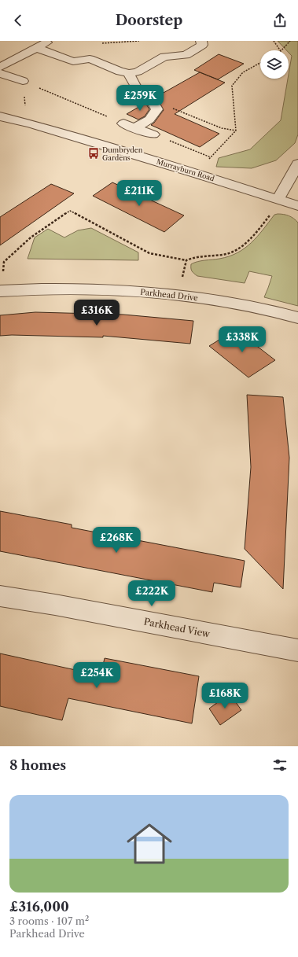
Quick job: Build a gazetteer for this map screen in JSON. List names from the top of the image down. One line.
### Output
{"streets":{"street":["Murrayburn Road","Parkhead Drive","Parkhead View"]},"places":{"bus stop":["Dumbryden Gardens"]},"page":{"header":"Doorstep","price":["£259K","£211K","£316K","£338K","£268K","£222K","£254K","£168K"],"heading":"8 homes","list":[{"name":"£316,000","note":"3 rooms · 107 m² · Parkhead Drive"}]}}
